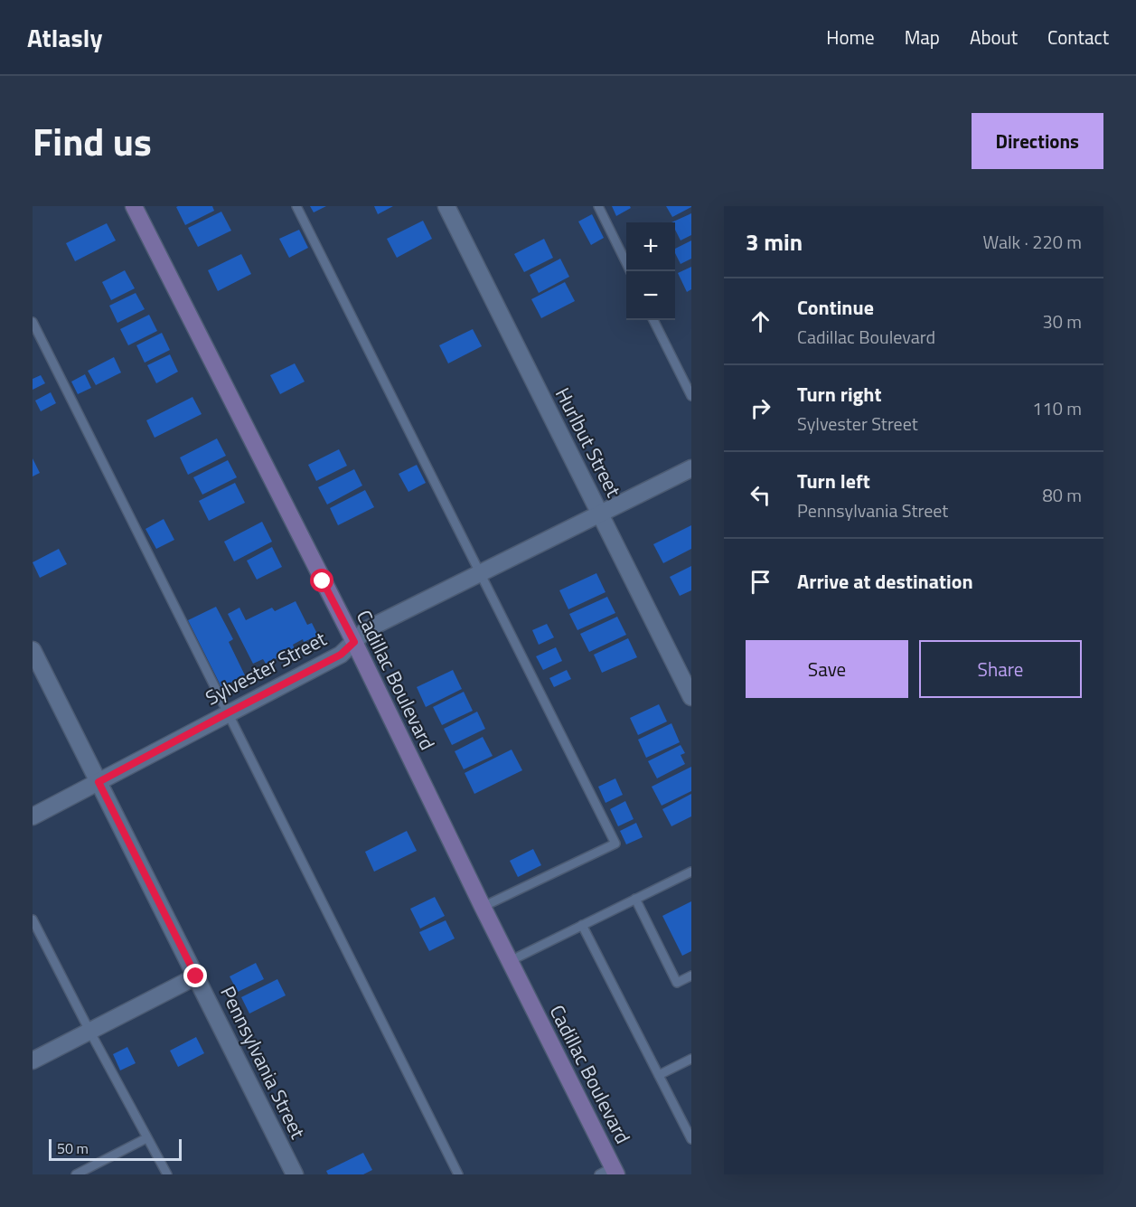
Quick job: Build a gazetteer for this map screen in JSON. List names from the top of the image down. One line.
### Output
{"streets":{"street":["Hurlbut Street","Sylvester Street","Cadillac Boulevard","Pennsylvania Street"]},"crossings":[["Hurlbut Street","Sylvester Street"],["Sylvester Street","Cadillac Boulevard"],["Sylvester Street","Pennsylvania Street"]],"scale_bar":"50 m","page":{"header":"Atlasly","nav":["Home","Map","About","Contact"],"title":"Find us","buttons":["Directions",["Save","Share"]],"heading":["3 min","Walk · 220 m"],"map_buttons":["+","−"],"list":[["Continue","Cadillac Boulevard","30 m"],["Turn right","Sylvester Street","110 m"],["Turn left","Pennsylvania Street","80 m"],"Arrive at destination"],"scale":"50 m"}}
